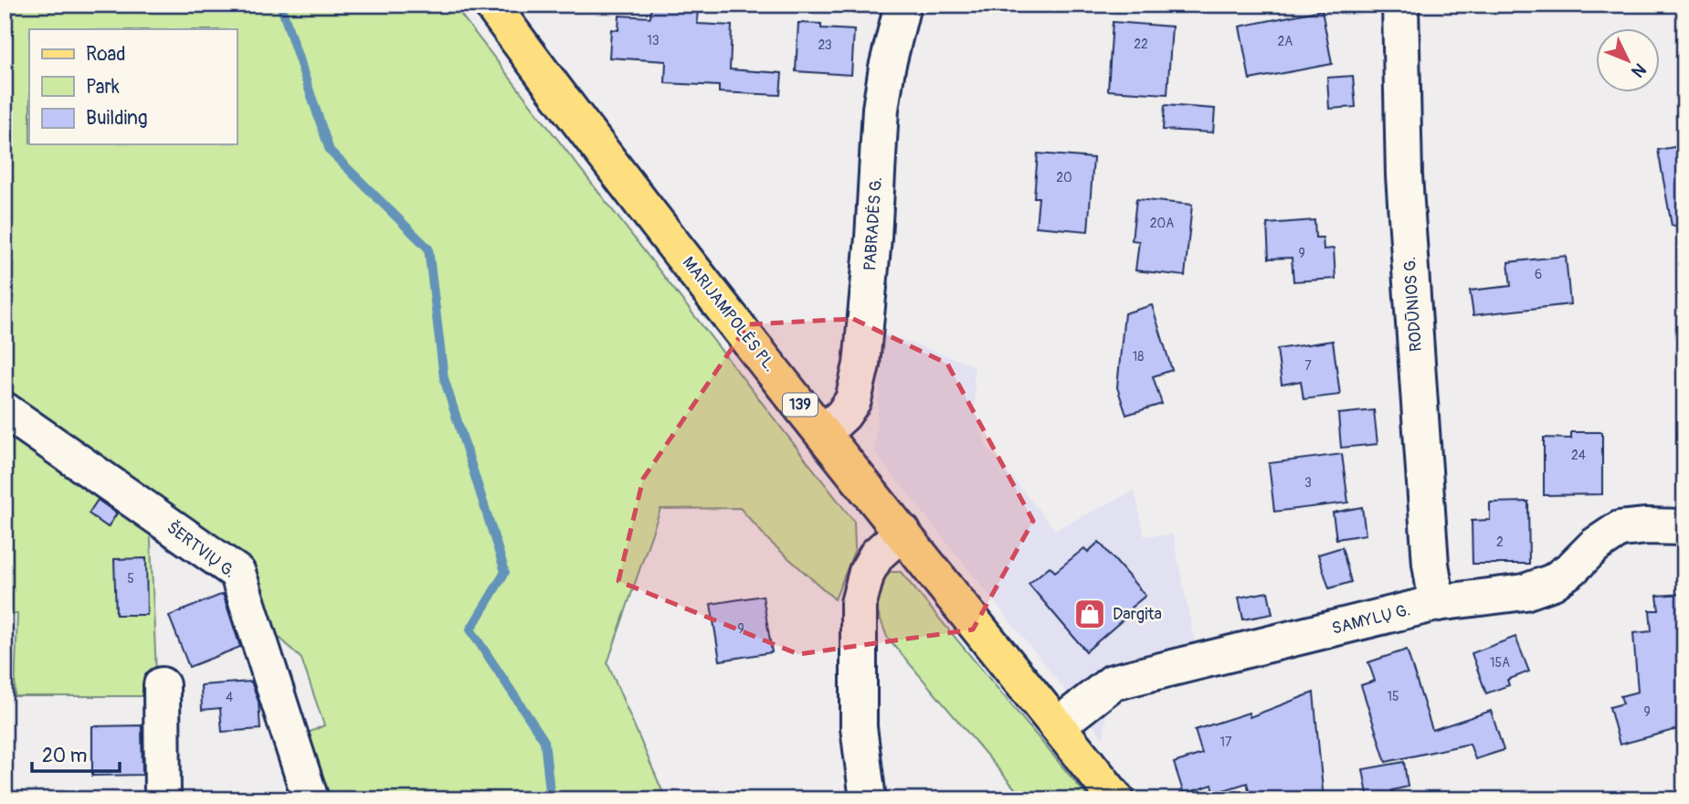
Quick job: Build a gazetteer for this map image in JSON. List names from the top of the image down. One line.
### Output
{"streets":{"main road":["MARIJAMPOLĖS PL.","139"],"street":["PABRADĖS G.","RODŪNIOS G.","ŠERTVIŲ G.","SAMYLŲ G."]},"crossings":[["PABRADĖS G.","MARIJAMPOLĖS PL."],["RODŪNIOS G.","SAMYLŲ G."],["MARIJAMPOLĖS PL.","SAMYLŲ G."]],"places":{"shop":["Dargita"]},"house_numbers":["13","2A","22","23","20","20A","9","6","18","7","24","3","2","5","9","15A","15","4","9","17"],"legend":["Road","Park","Building"],"scale_bar":"20 m","north":"bottom right"}
